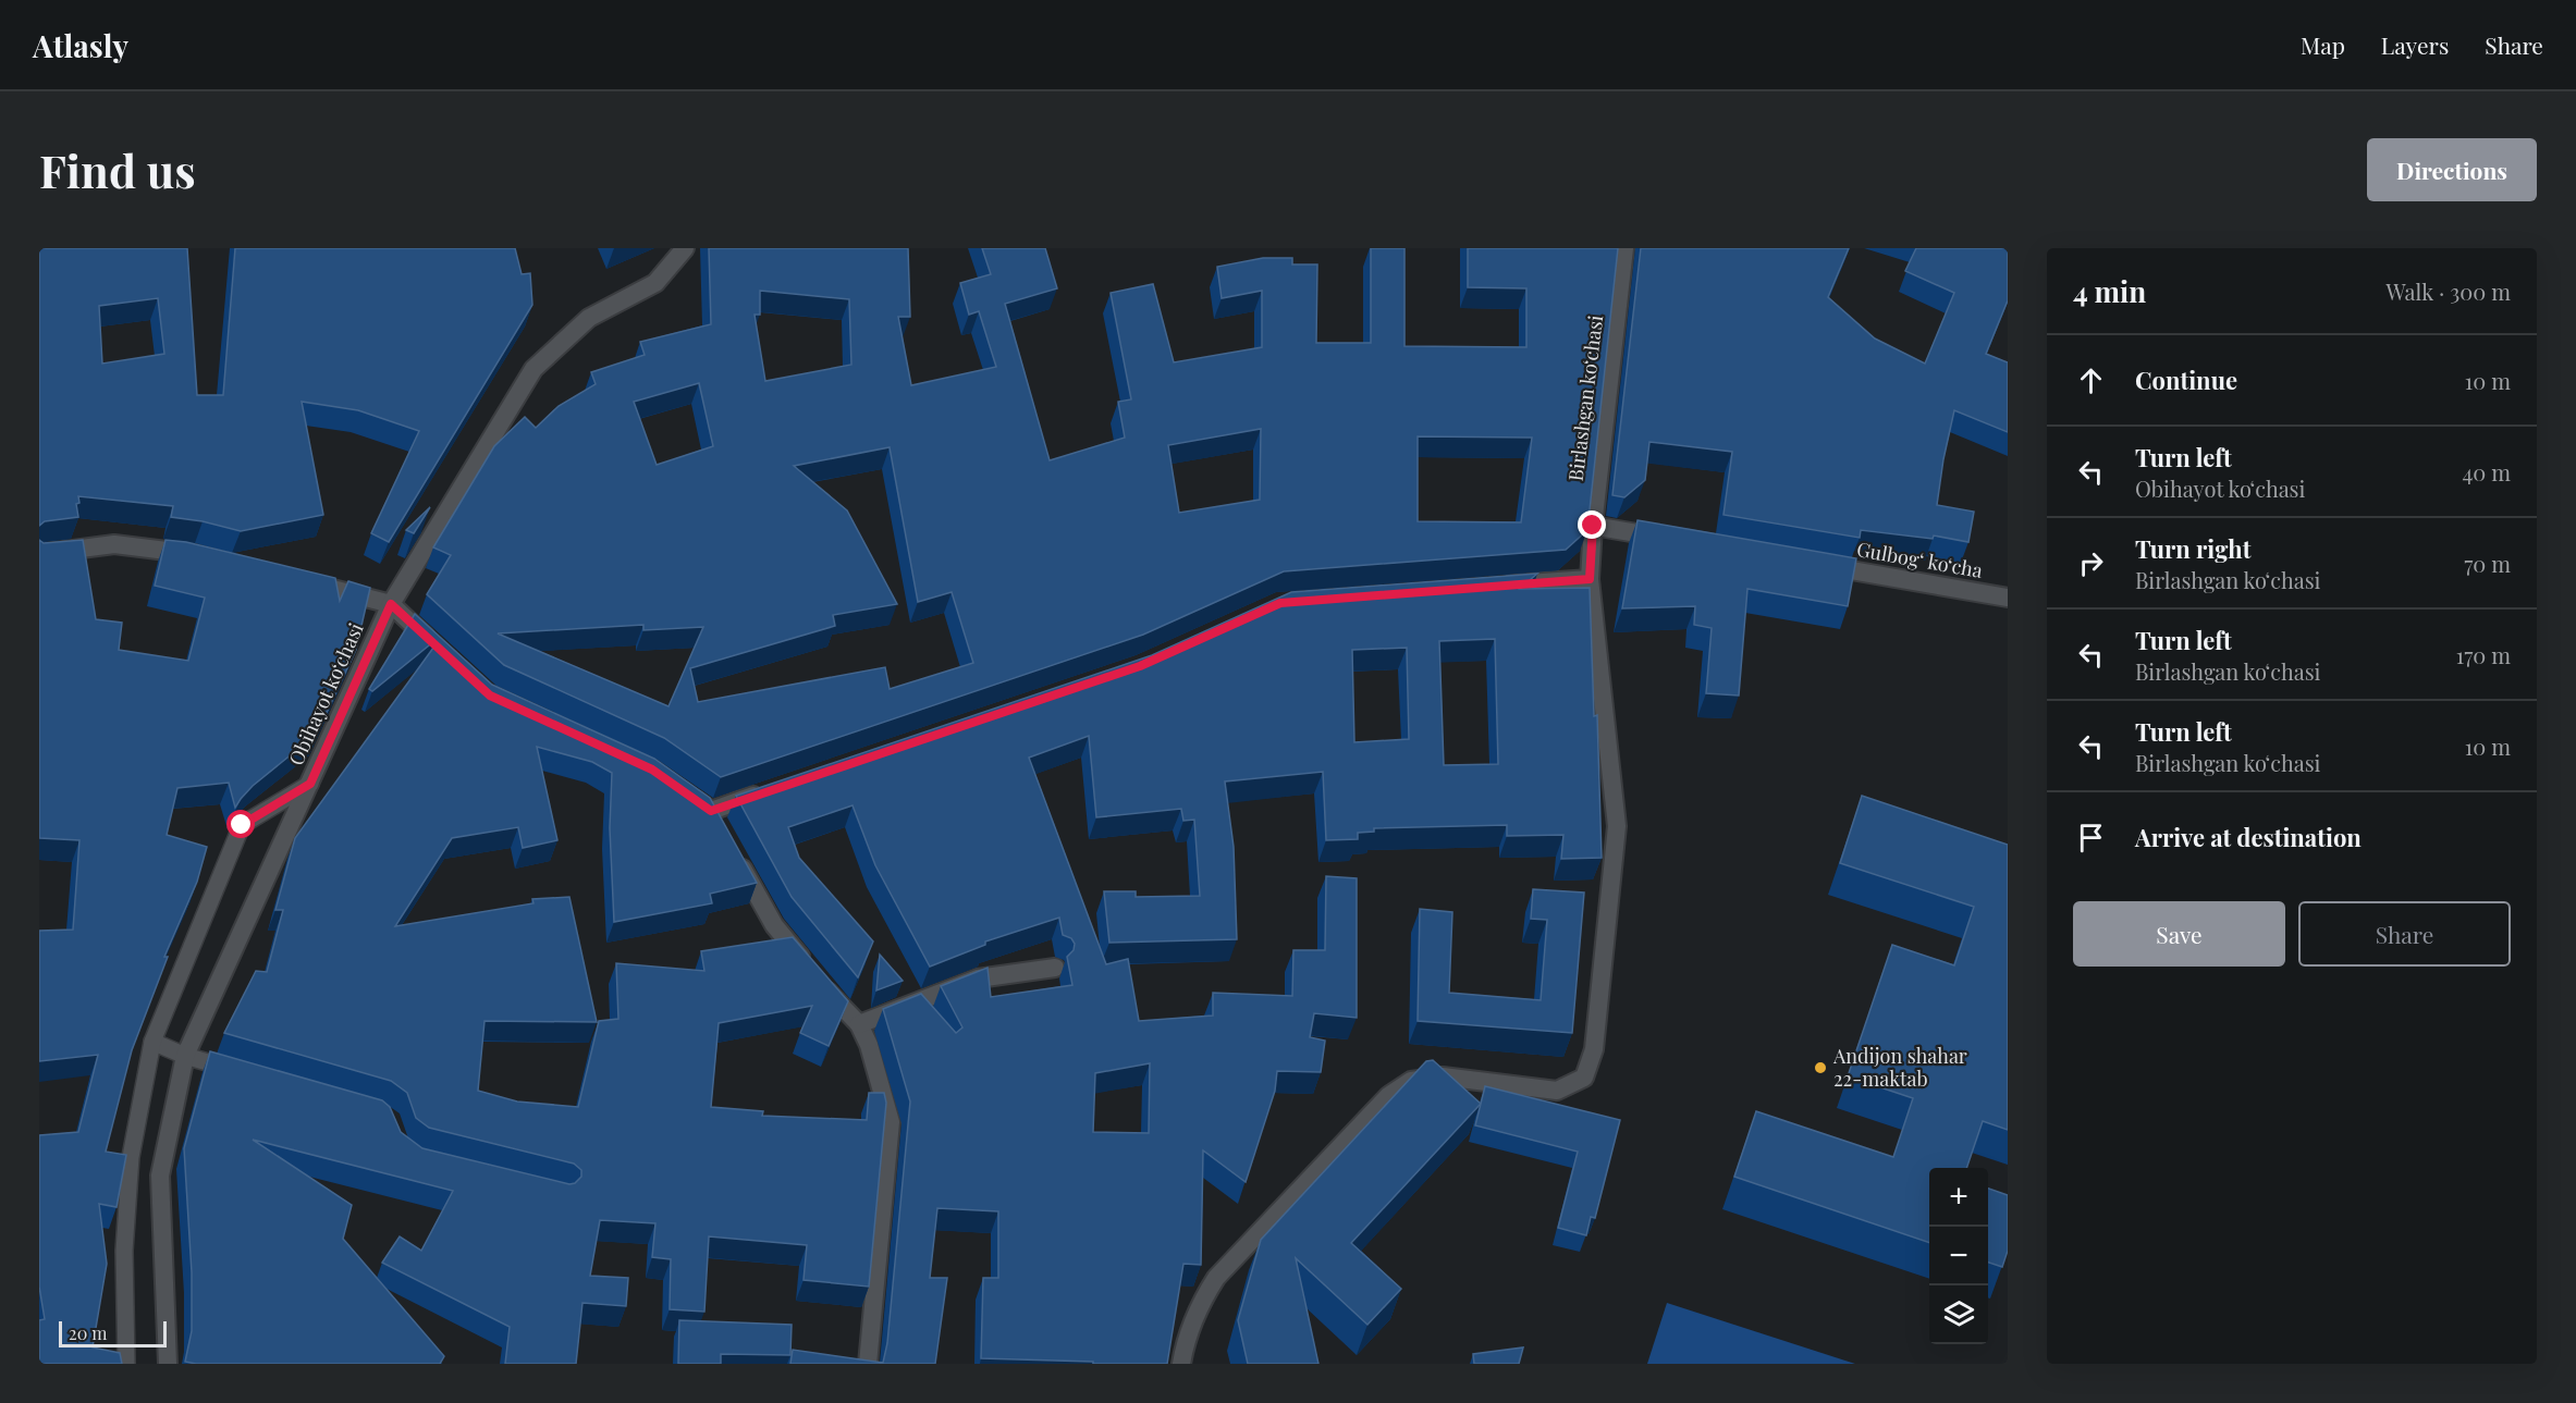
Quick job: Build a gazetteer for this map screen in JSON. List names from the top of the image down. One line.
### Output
{"streets":{"street":["Birlashgan koʻchasi","Gulbogʻ koʻcha","Obihayot koʻchasi"]},"places":["Andijon shahar 22-maktab"],"scale_bar":"20 m","page":{"header":"Atlasly","nav":["Map","Layers","Share"],"buttons":["Directions",["Save","Share"]],"title":"Find us","heading":["4 min","Walk · 300 m"],"list":[["Continue","10 m"],["Turn left","Obihayot koʻchasi","40 m"],["Turn right","Birlashgan koʻchasi","70 m"],["Turn left","Birlashgan koʻchasi","170 m"],["Turn left","Birlashgan koʻchasi","10 m"],"Arrive at destination"],"map_buttons":["+","−"],"scale":"20 m"}}
